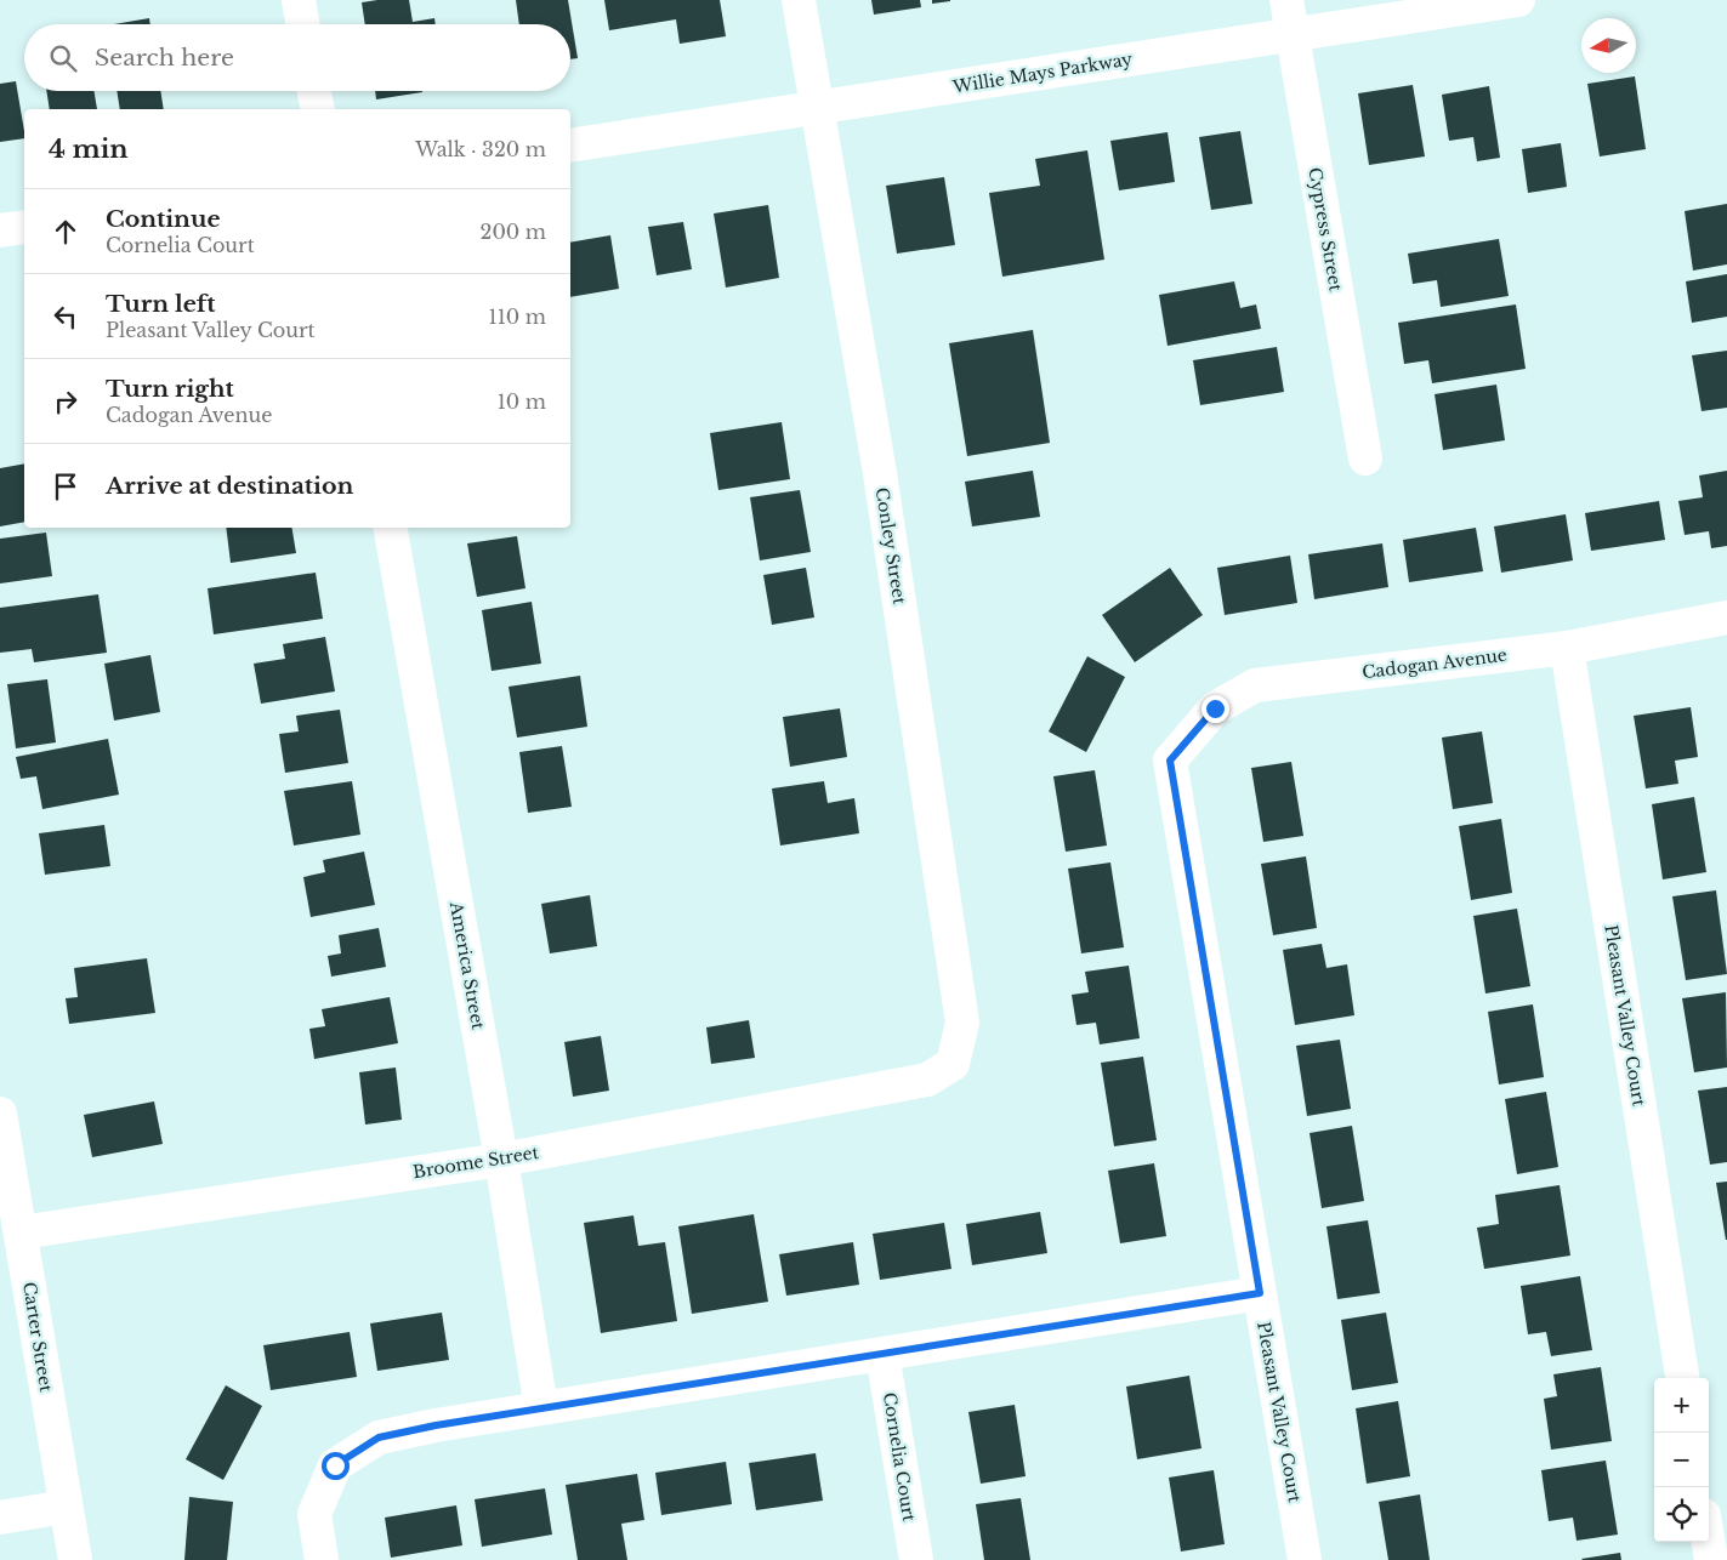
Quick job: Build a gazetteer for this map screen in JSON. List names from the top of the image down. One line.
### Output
{"streets":{"street":["Willie Mays Parkway","Cypress Street","Conley Street","Cadogan Avenue","America Street","Pleasant Valley Court","Broome Street","Carter Street","Cornelia Court"]},"crossings":[["Willie Mays Parkway","Cypress Street"],["Willie Mays Parkway","Conley Street"],["Conley Street","Broome Street"],["Cadogan Avenue","Pleasant Valley Court"],["America Street","Broome Street"],["Broome Street","Carter Street"]],"north":"left","page":{"search":"Search here","heading":["4 min","Walk · 320 m"],"list":[["Continue","Cornelia Court","200 m"],["Turn left","Pleasant Valley Court","110 m"],["Turn right","Cadogan Avenue","10 m"],"Arrive at destination"],"map_buttons":["+","−"]}}
